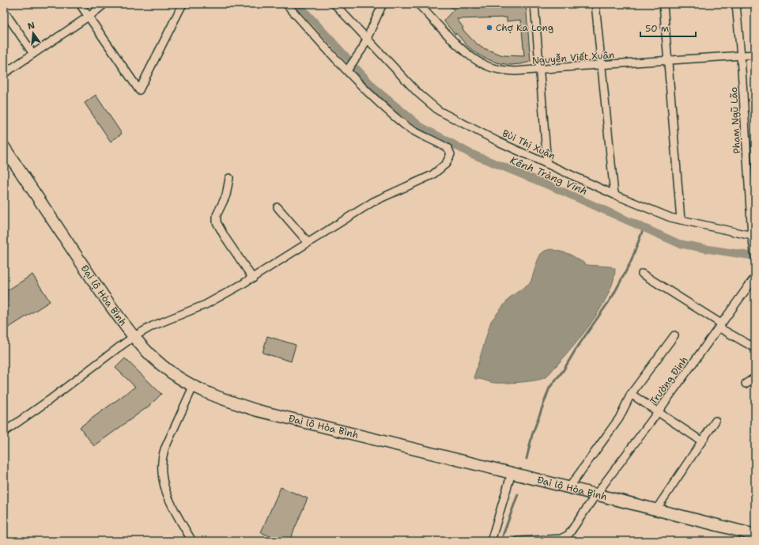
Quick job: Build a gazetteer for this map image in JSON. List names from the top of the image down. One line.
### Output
{"streets":{"highway":["Đại lộ Hòa Bình"],"street":["Nguyễn Viết Xuân","Phạm Ngũ Lão","Bùi Thị Xuân","Trường Định"]},"crossings":[["Nguyễn Viết Xuân","Phạm Ngũ Lão"],["Phạm Ngũ Lão","Bùi Thị Xuân"],["Đại lộ Hòa Bình","Trường Định"]],"water":["Kênh Tràng Vinh"],"places":["Chợ Ka Long"],"scale_bar":"50 m","north":"top"}
